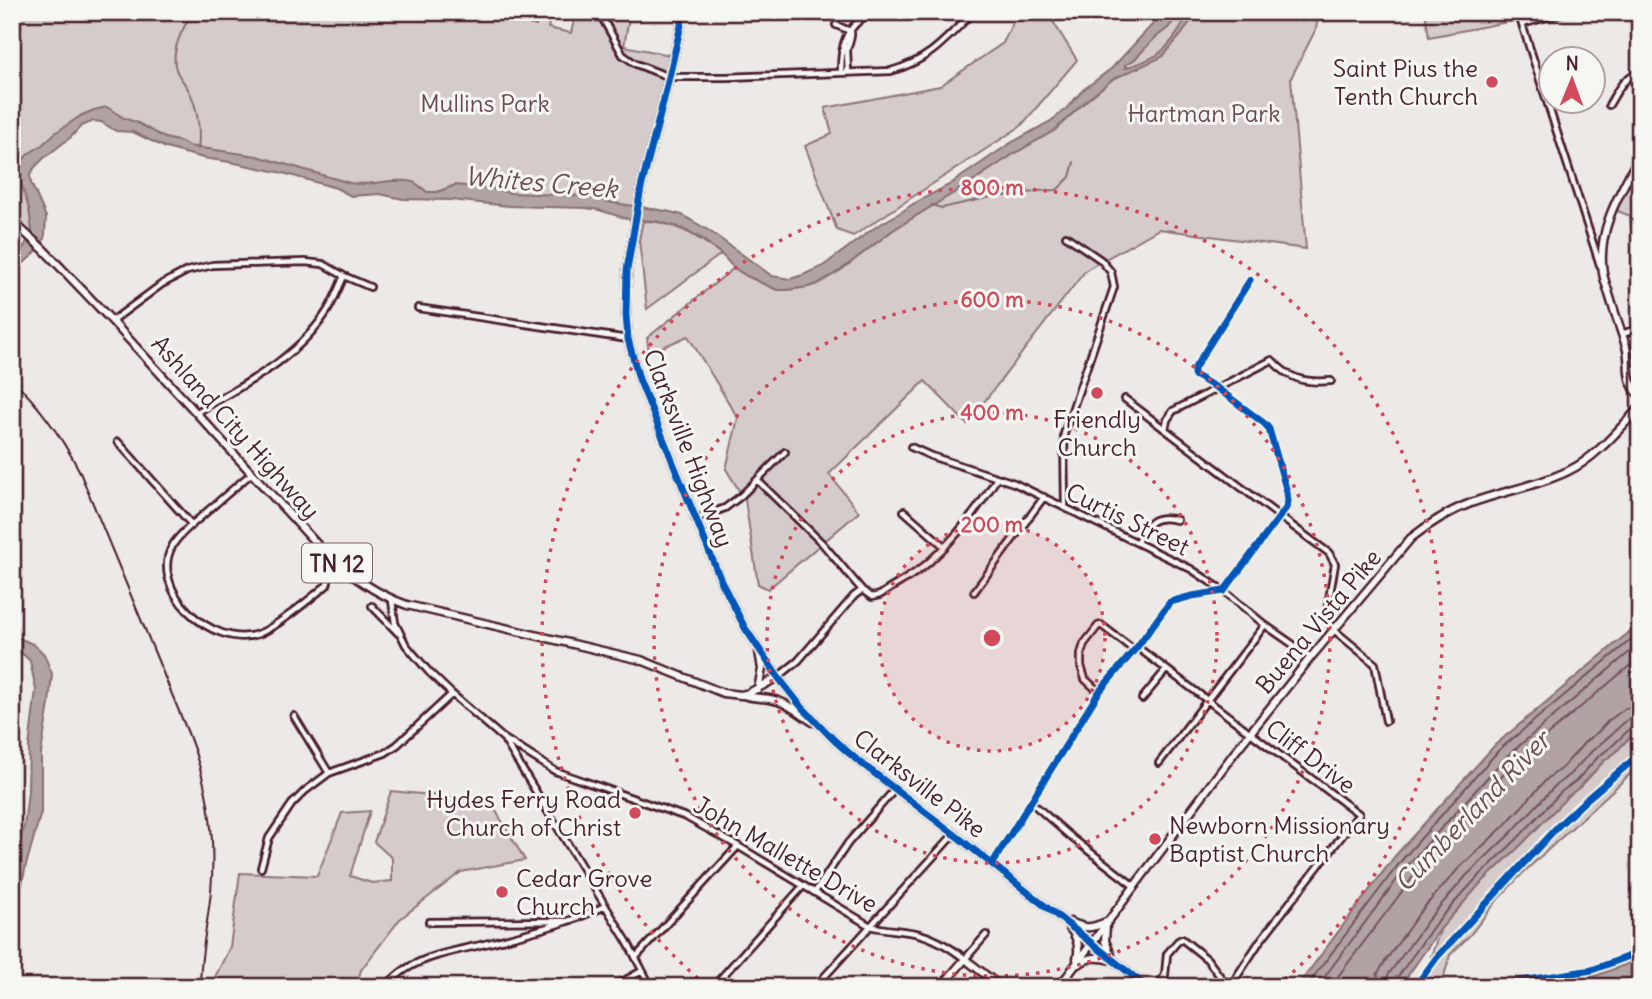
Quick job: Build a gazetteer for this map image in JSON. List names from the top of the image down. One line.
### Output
{"streets":{"main road":["Ashland City Highway","Clarksville Highway","TN 12","Buena Vista Pike","Clarksville Pike","John Mallette Drive"],"street":["Curtis Street","Cliff Drive"]},"crossings":[["Ashland City Highway","Clarksville Pike"],["Clarksville Highway","Clarksville Pike"],["Curtis Street","Buena Vista Pike"],["Buena Vista Pike","Cliff Drive"],["Buena Vista Pike","Clarksville Pike"]],"water":["Whites Creek","Cumberland River"],"parks":["Mullins Park","Hartman Park"],"places":["Saint Pius the Tenth Church","Friendly Church","Hydes Ferry Road Church of Christ","Newborn Missionary Baptist Church","Cedar Grove Church"],"north":"top","rings":["800 m","600 m","400 m","200 m"]}
